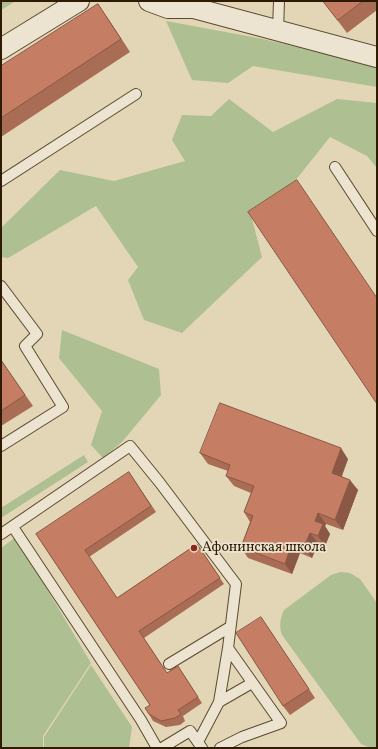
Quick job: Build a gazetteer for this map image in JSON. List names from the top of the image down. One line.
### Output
{"places":["Афонинская школа"]}
